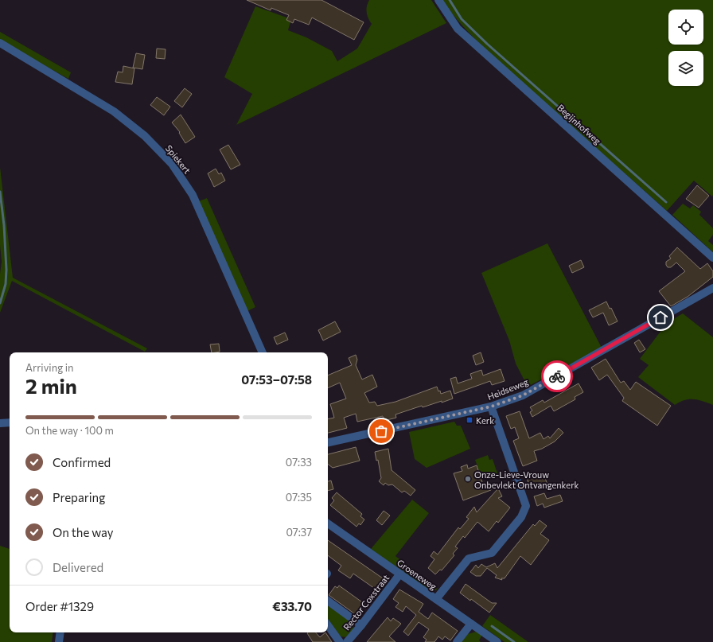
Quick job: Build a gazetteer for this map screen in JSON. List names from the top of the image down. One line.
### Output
{"streets":{"street":["Begijnhofweg","Spiekert","Heidseweg","Groeneweg","Rector Coxstraat"]},"crossings":[["Groeneweg","Rector Coxstraat"]],"places":{"transit":["Kerk"],"other":["Onze-Lieve-Vrouw Onbevlekt Ontvangenkerk"]},"page":{"heading":["2 min","Arriving in","07:53–07:58"],"panel":["Order #1329","€33.70"],"bar":"On the way · 100 m","list":[["Confirmed","07:33"],["Preparing","07:35"],["On the way","07:37"],"Delivered"]}}
